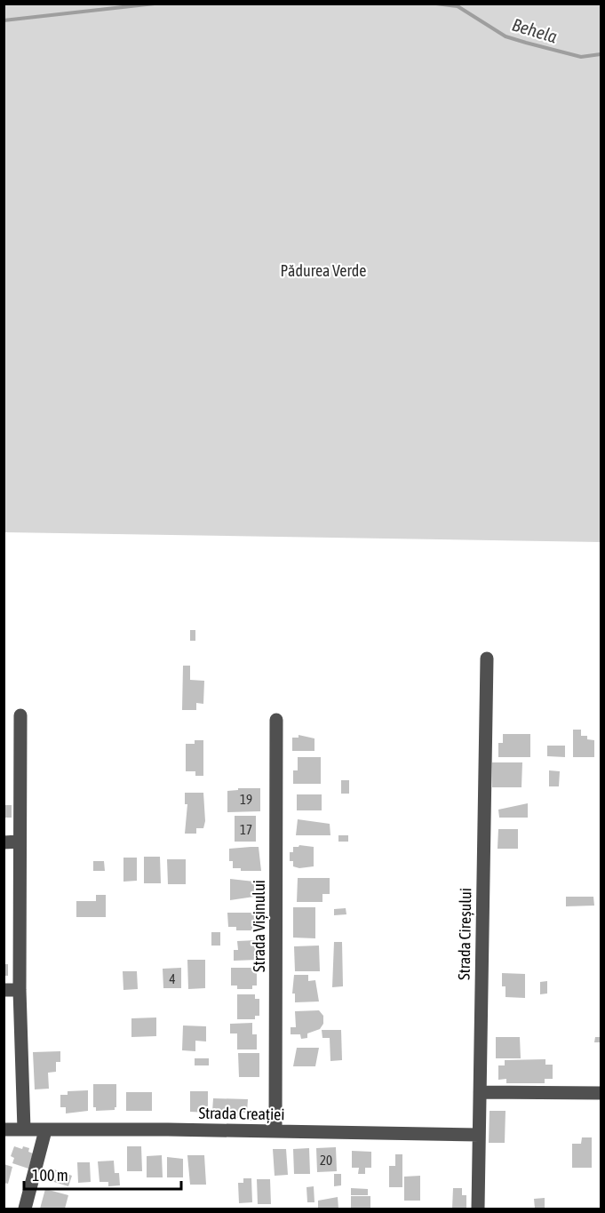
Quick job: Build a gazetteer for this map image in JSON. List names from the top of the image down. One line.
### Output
{"streets":{"street":["Strada Vișinului","Strada Cireșului","Strada Creației"]},"crossings":[["Strada Vișinului","Strada Creației"],["Strada Cireșului","Strada Creației"]],"water":["Behela"],"parks":["Pădurea Verde"],"house_numbers":["19","17","4","20"],"scale_bar":"100 m"}
